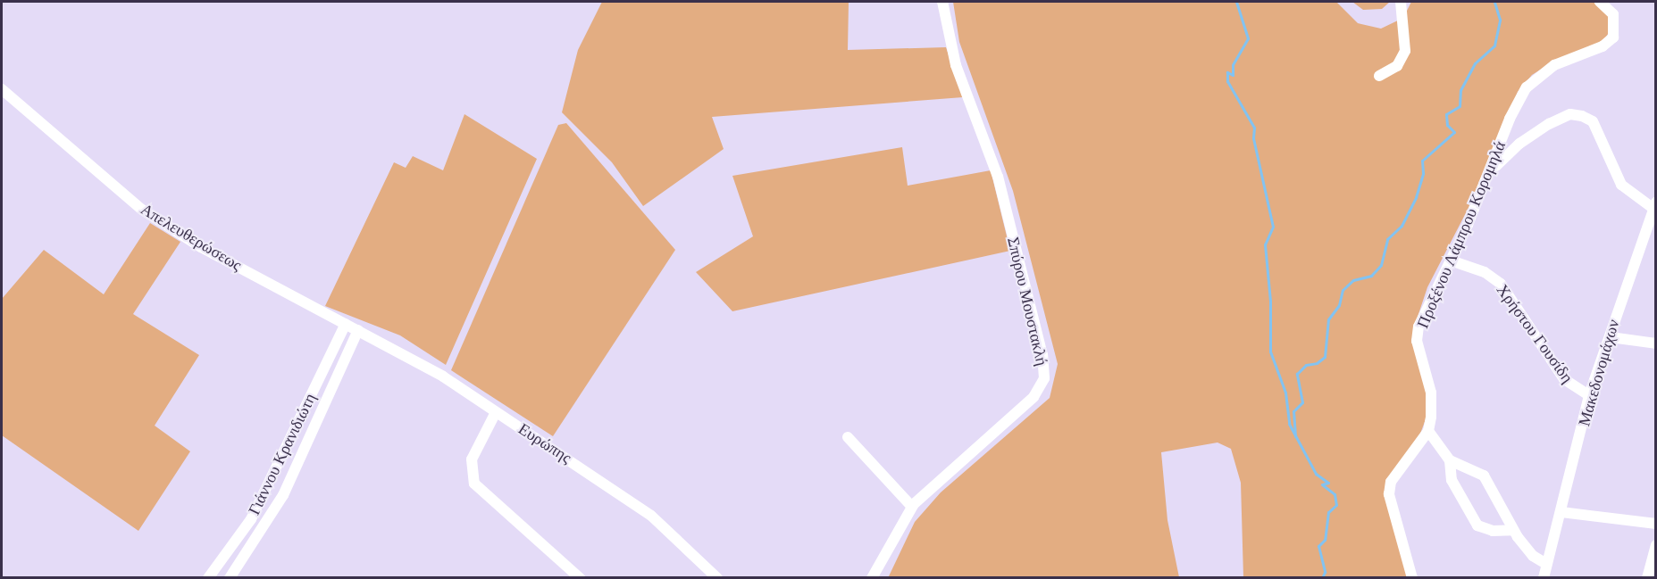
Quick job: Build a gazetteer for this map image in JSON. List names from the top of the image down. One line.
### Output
{"streets":{"street":["Προξένου Λάμπρου Κορομηλά","Απελευθερώσεως","Σπύρου Μουστακλή","Χρήστου Γουσίδη","Μακεδονομάχων","Ευρώπης","Γιάννου Κρανιδιώτη"]},"crossings":[["Προξένου Λάμπρου Κορομηλά","Χρήστου Γουσίδη"],["Απελευθερώσεως","Ευρώπης"],["Απελευθερώσεως","Γιάννου Κρανιδιώτη"],["Χρήστου Γουσίδη","Μακεδονομάχων"],["Ευρώπης","Γιάννου Κρανιδιώτη"]]}
